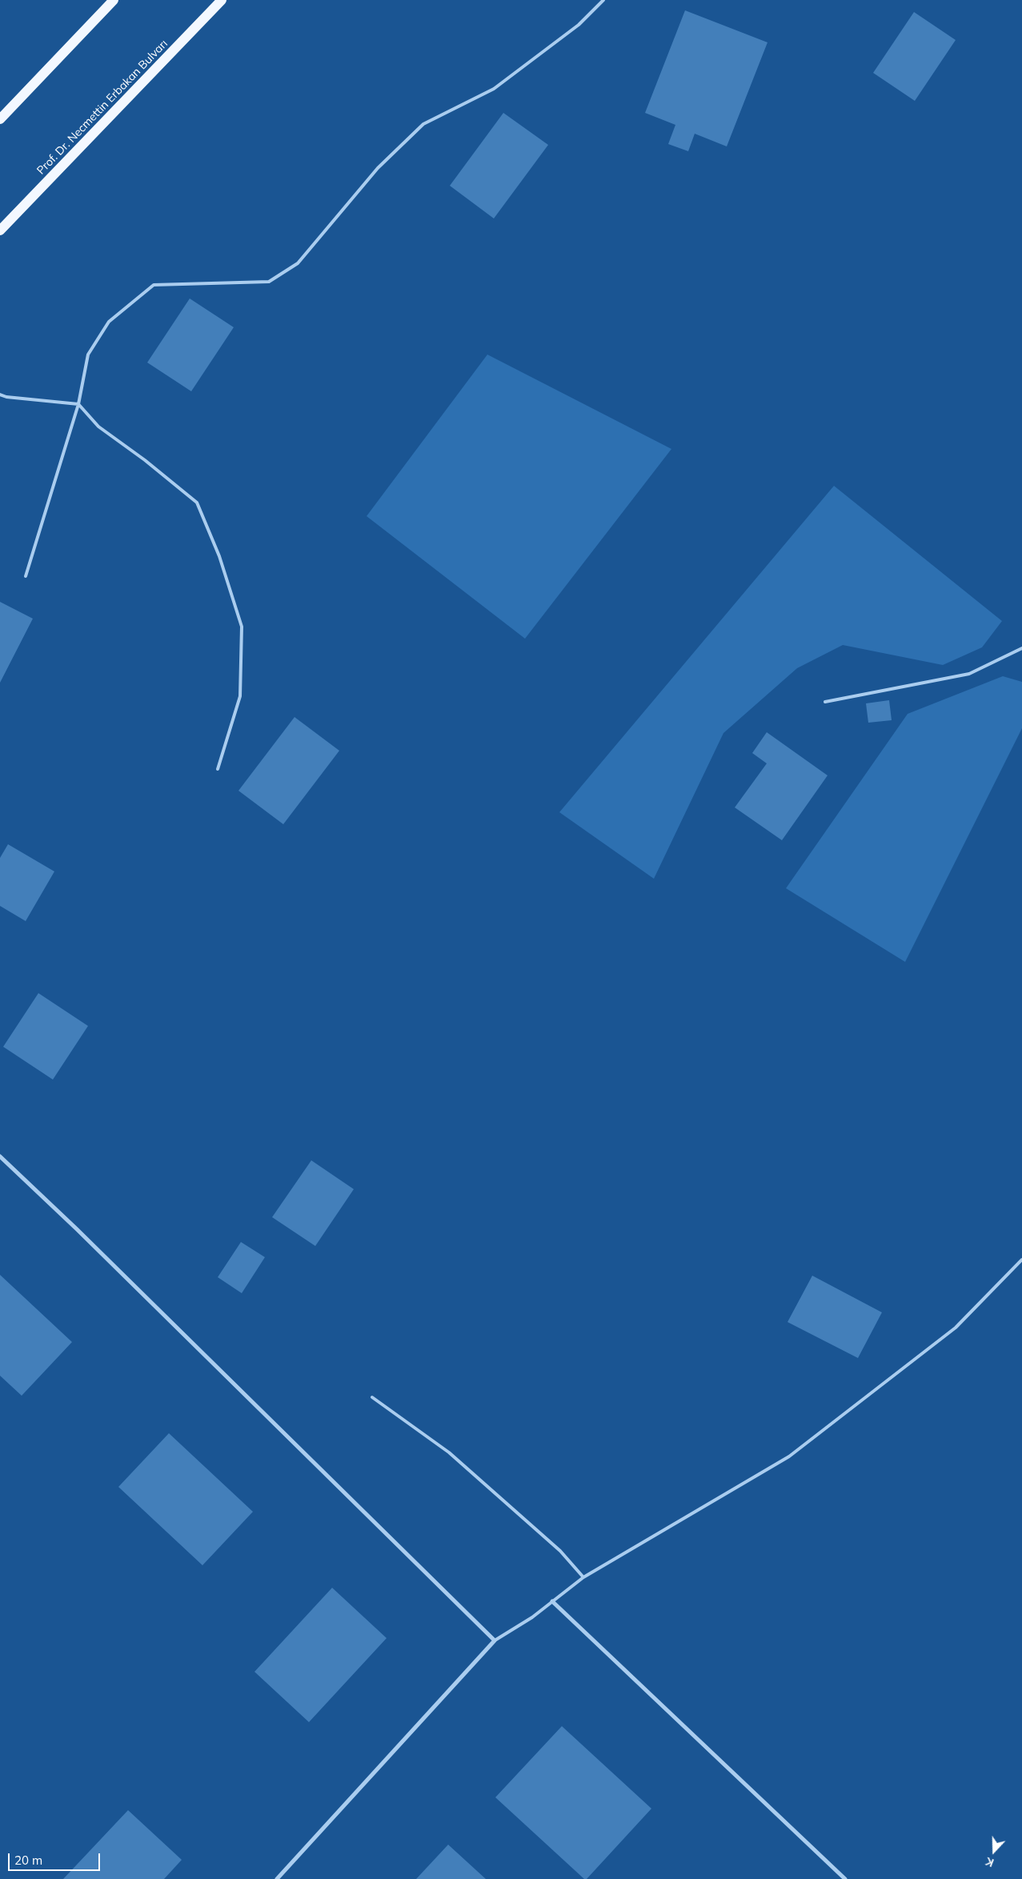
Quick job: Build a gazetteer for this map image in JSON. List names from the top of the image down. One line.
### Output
{"streets":{"main road":["Prof. Dr. Necmettin Erbakan Bulvarı"]},"scale_bar":"20 m","north":"bottom"}
